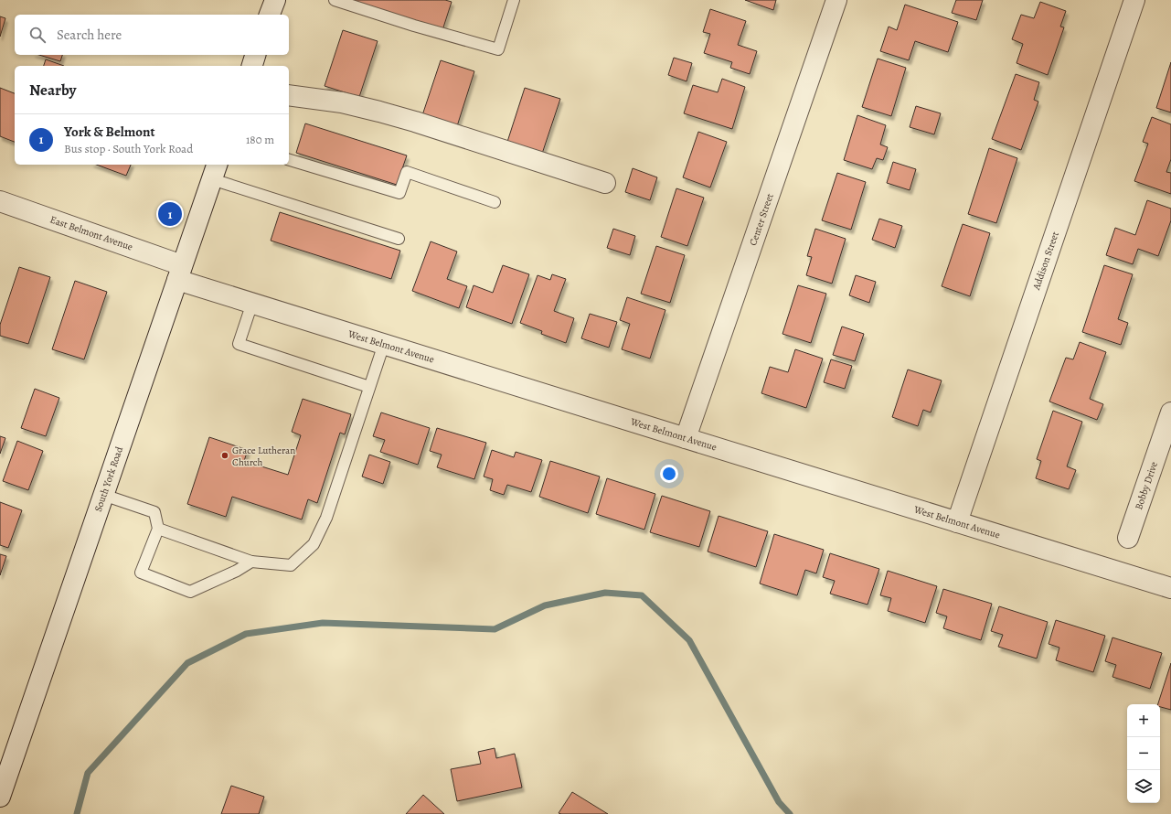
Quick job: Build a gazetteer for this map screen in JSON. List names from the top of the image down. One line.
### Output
{"streets":{"street":["Center Street","East Belmont Avenue","Addison Street","West Belmont Avenue","South York Road","Bobby Drive"]},"crossings":[["Center Street","West Belmont Avenue"],["East Belmont Avenue","West Belmont Avenue"],["East Belmont Avenue","South York Road"],["Addison Street","West Belmont Avenue"],["West Belmont Avenue","South York Road"]],"places":["Grace Lutheran Church"],"page":{"search":"Search here","heading":"Nearby","list":[{"mark":"1","name":"York & Belmont","note":"Bus stop · South York Road","value":"180 m"}],"pins":"1","map_buttons":["+","−"]}}
